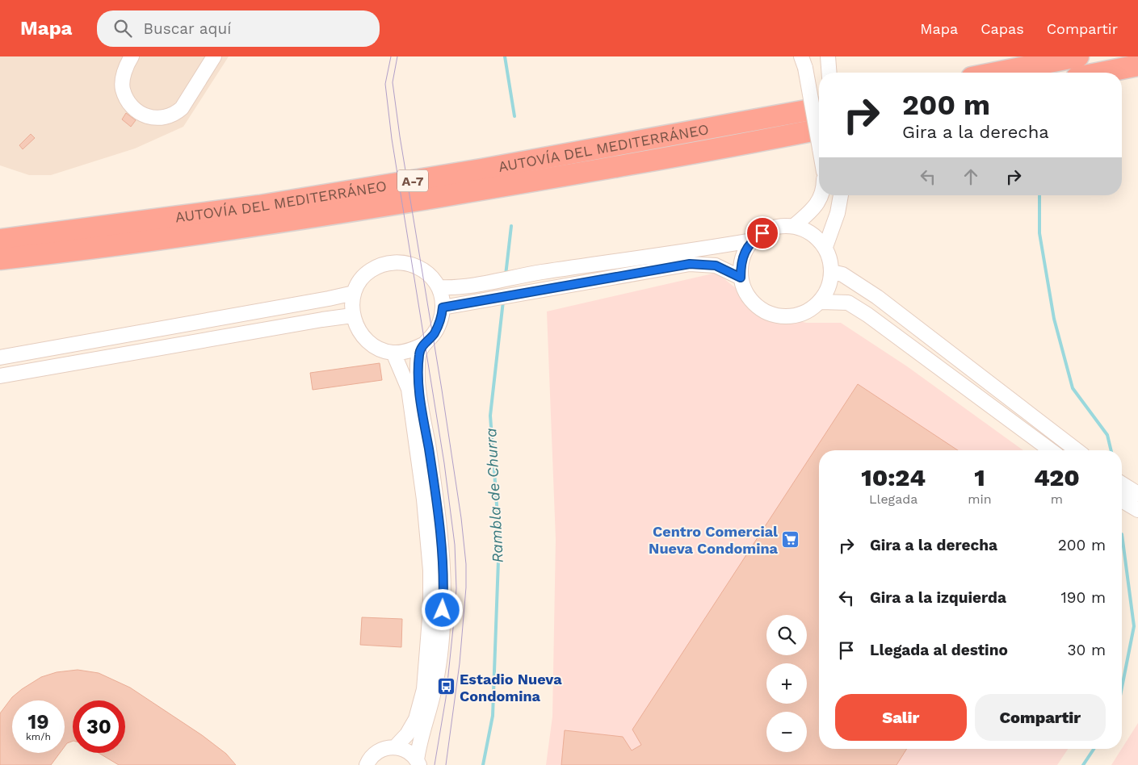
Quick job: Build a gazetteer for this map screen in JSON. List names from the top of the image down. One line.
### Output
{"streets":{"highway":["AUTOVÍA DEL MEDITERRÁNEO","A-7"]},"water":["Rambla de Churra"],"places":{"supermarket":["Centro Comercial Nueva Condomina"],"bus stop":["Estadio Nueva Condomina"]},"page":{"header":"Mapa","search":"Buscar aquí","nav":["Mapa","Capas","Compartir"],"turn":["200 m","Gira a la derecha"],"eta":["10:24","Llegada","1","min","420","m"],"list":[{"name":"Gira a la derecha","value":"200 m"},{"name":"Gira a la izquierda","value":"190 m"},{"name":"Llegada al destino","value":"30 m"}],"map_buttons":["+","−"],"buttons":["Salir","Compartir"],"speed":"19 km/h","limit":"30"}}
